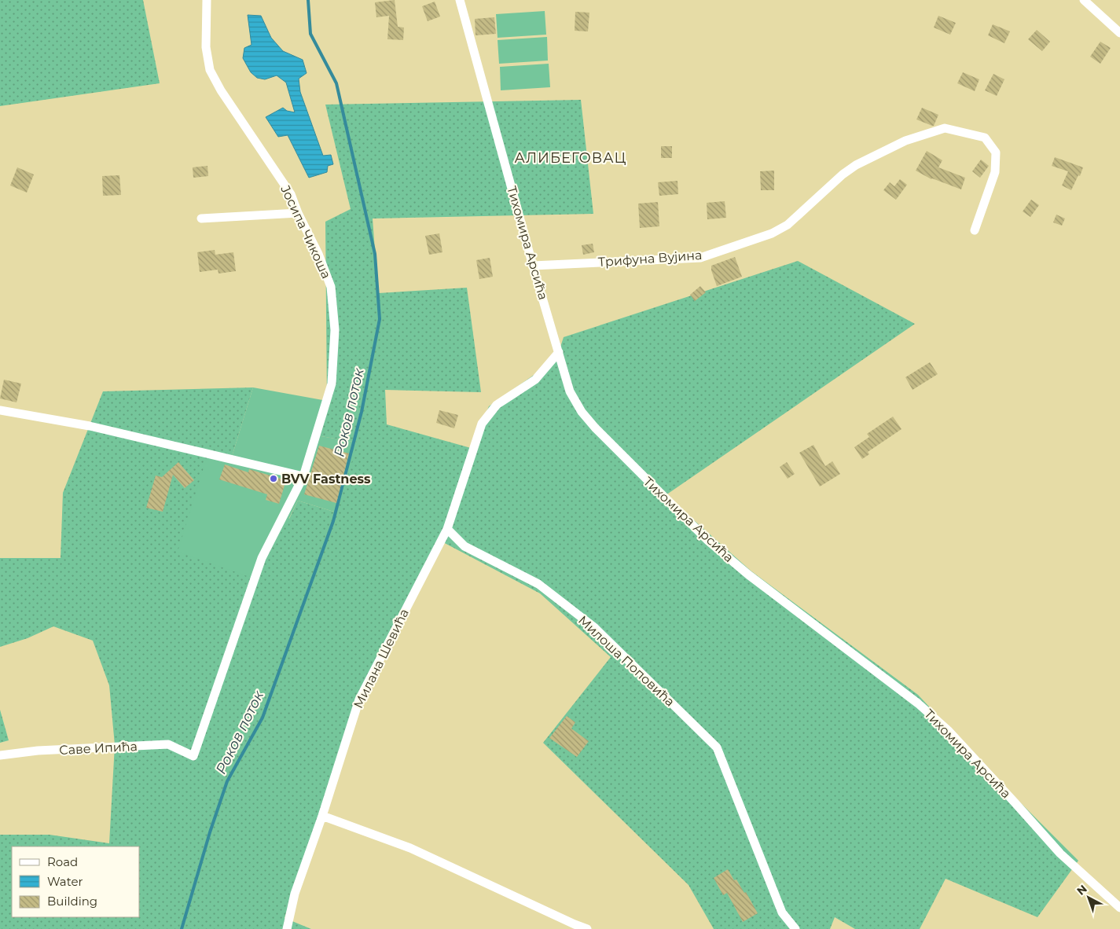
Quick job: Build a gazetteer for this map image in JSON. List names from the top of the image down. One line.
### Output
{"streets":{"street":["Јосипа Чикоша","Тихомира Арсића","Трифуна Вујина","Милана Шевића","Милоша Поповића","Саве Ипића"]},"crossings":[["Јосипа Чикоша","Саве Ипића"],["Тихомира Арсића","Трифуна Вујина"],["Милана Шевића","Милоша Поповића"]],"districts":["АЛИБЕГОВАЦ"],"water":["Роков поток"],"places":["BVV Fastness"],"legend":["Road","Water","Building"],"north":"top left"}
